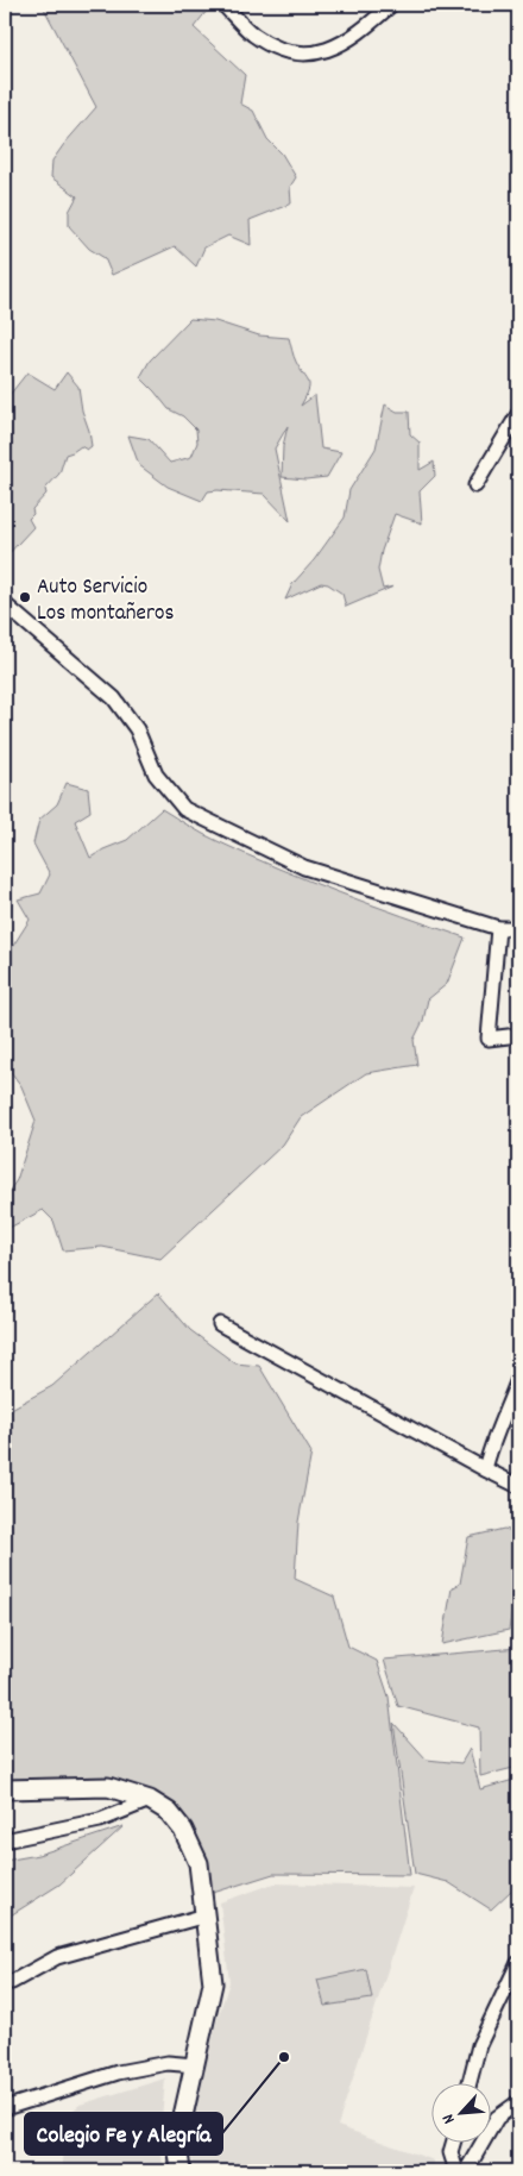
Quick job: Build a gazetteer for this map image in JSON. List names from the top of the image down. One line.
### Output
{"places":["Auto Servicio Los montañeros","Colegio Fe y Alegría"],"north":"bottom left"}
